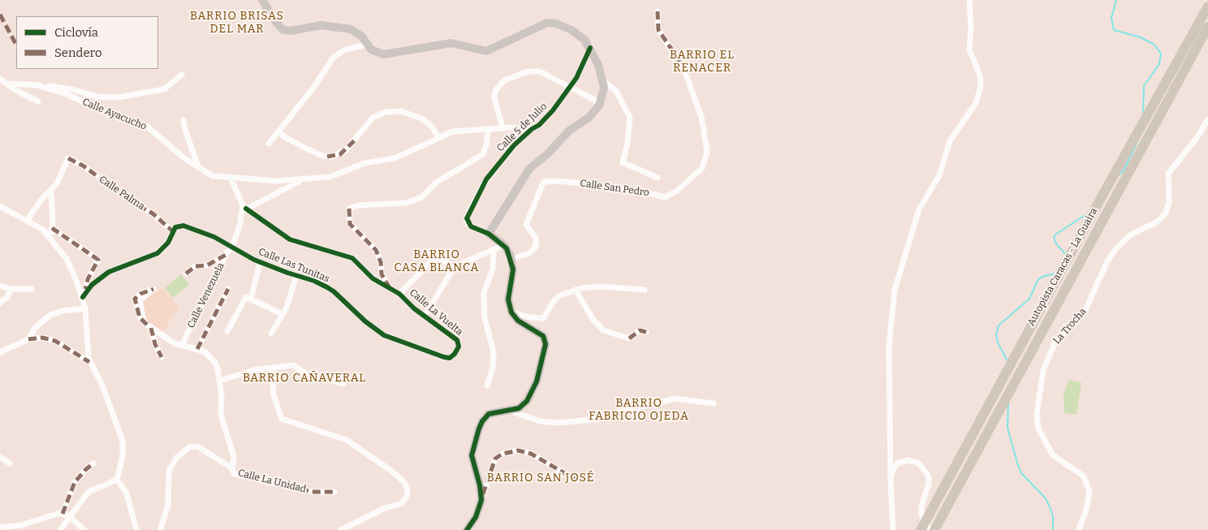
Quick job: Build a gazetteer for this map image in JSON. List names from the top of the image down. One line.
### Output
{"streets":{"highway":["Autopista Caracas - La Guaira"],"street":["Calle Ayacucho","Calle 5 de Julio","Calle San Pedro","Calle Palma","Calle Las Tunitas","Calle Venezuela","Calle La Vuelta","La Trocha","Calle La Unidad"]},"crossings":[["Calle Ayacucho","Calle 5 de Julio"],["Calle Palma","Calle Las Tunitas"],["Calle Las Tunitas","Calle Venezuela"],["Calle Las Tunitas","Calle La Vuelta"]],"districts":["BARRIO BRISAS DEL MAR","BARRIO EL RENACER","BARRIO CASA BLANCA","BARRIO CAÑAVERAL","BARRIO FABRICIO OJEDA","BARRIO SAN JOSÉ"],"legend":["Ciclovía","Sendero"]}
